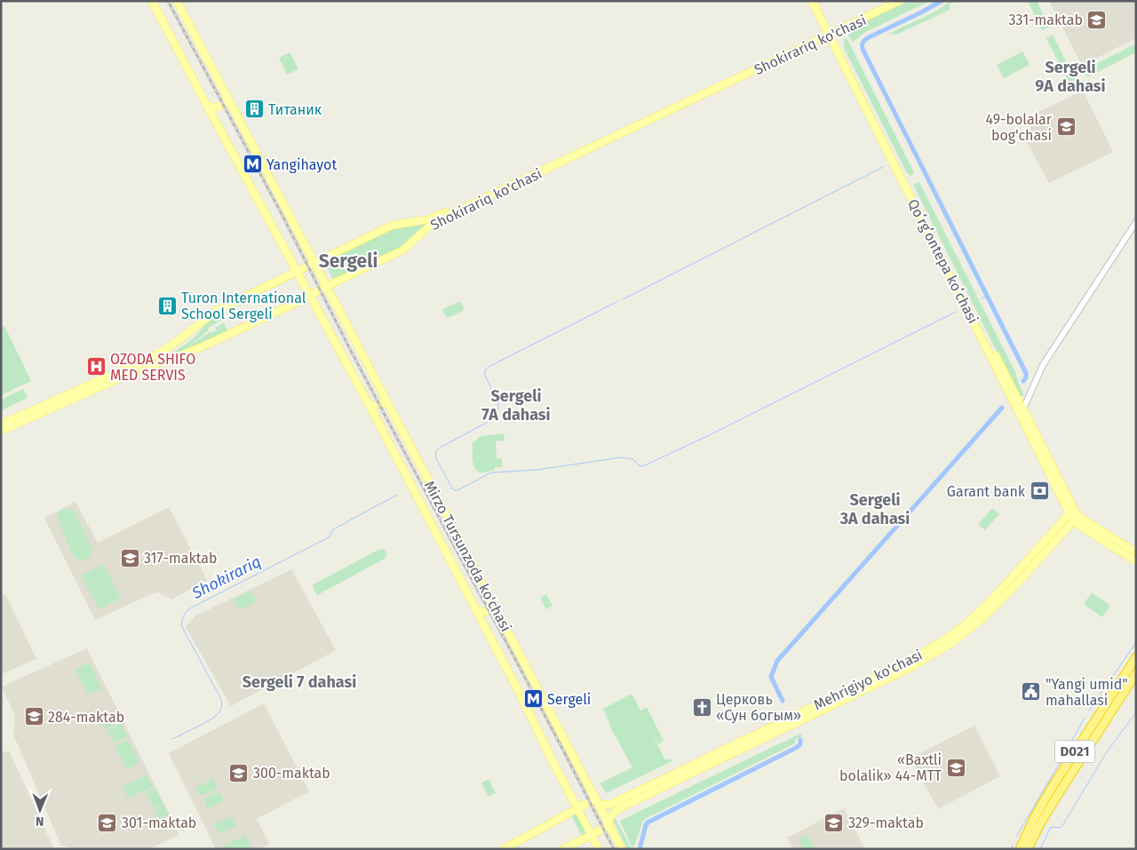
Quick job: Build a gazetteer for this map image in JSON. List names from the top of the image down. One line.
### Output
{"streets":{"highway":["D021"],"main road":["Shokirariq ko'chasi","Qoʻrgʻontepa koʻchasi","Mirzo Tursunzoda ko'chasi","Mehrigiyo ko'chasi"]},"crossings":[["Shokirariq ko'chasi","Qoʻrgʻontepa koʻchasi"],["Shokirariq ko'chasi","Mirzo Tursunzoda ko'chasi"],["Qoʻrgʻontepa koʻchasi","Mehrigiyo ko'chasi"],["Mirzo Tursunzoda ko'chasi","Mehrigiyo ko'chasi"]],"districts":["Sergeli 9A dahasi","Sergeli","Sergeli 7A dahasi","Sergeli 3A dahasi","Sergeli 7 dahasi"],"water":["Shokirariq"],"places":{"school or university":["331-maktab","49-bolalar bog'chasi","317-maktab","284-maktab","«Baxtli bolalik» 44-MTT","300-maktab","301-maktab","329-maktab"],"building":["Титаник","Turon International School Sergeli"],"metro station":["Yangihayot","Sergeli"],"hospital":["OZODA SHIFO MED SERVIS"],"bank":["Garant bank"],"public building":["\"Yangi umid\" mahallasi"],"church":["Церковь «Сун богым»"]},"north":"bottom"}
